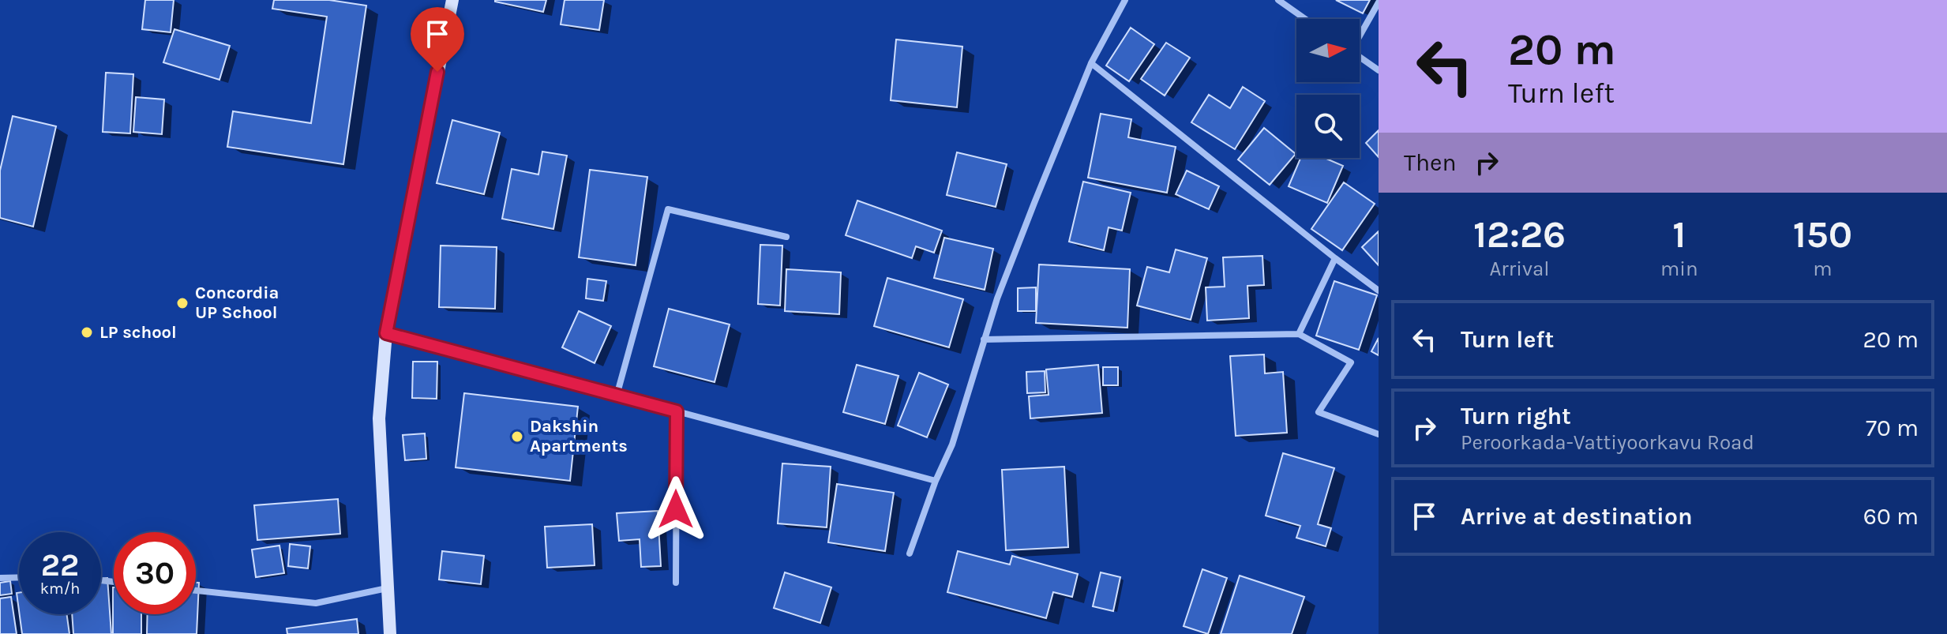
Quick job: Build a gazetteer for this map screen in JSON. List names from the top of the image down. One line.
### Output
{"places":["Concordia UP School","LP school","Dakshin Apartments"],"north":"right","page":{"turn":["20 m","Turn left"],"then":"Then","eta":["12:26","Arrival","1","min","150","m"],"list":[{"name":"Turn left","value":"20 m"},{"name":"Turn right","note":"Peroorkada-Vattiyoorkavu Road","value":"70 m"},{"name":"Arrive at destination","value":"60 m"}],"speed":"22 km/h","limit":"30"}}
